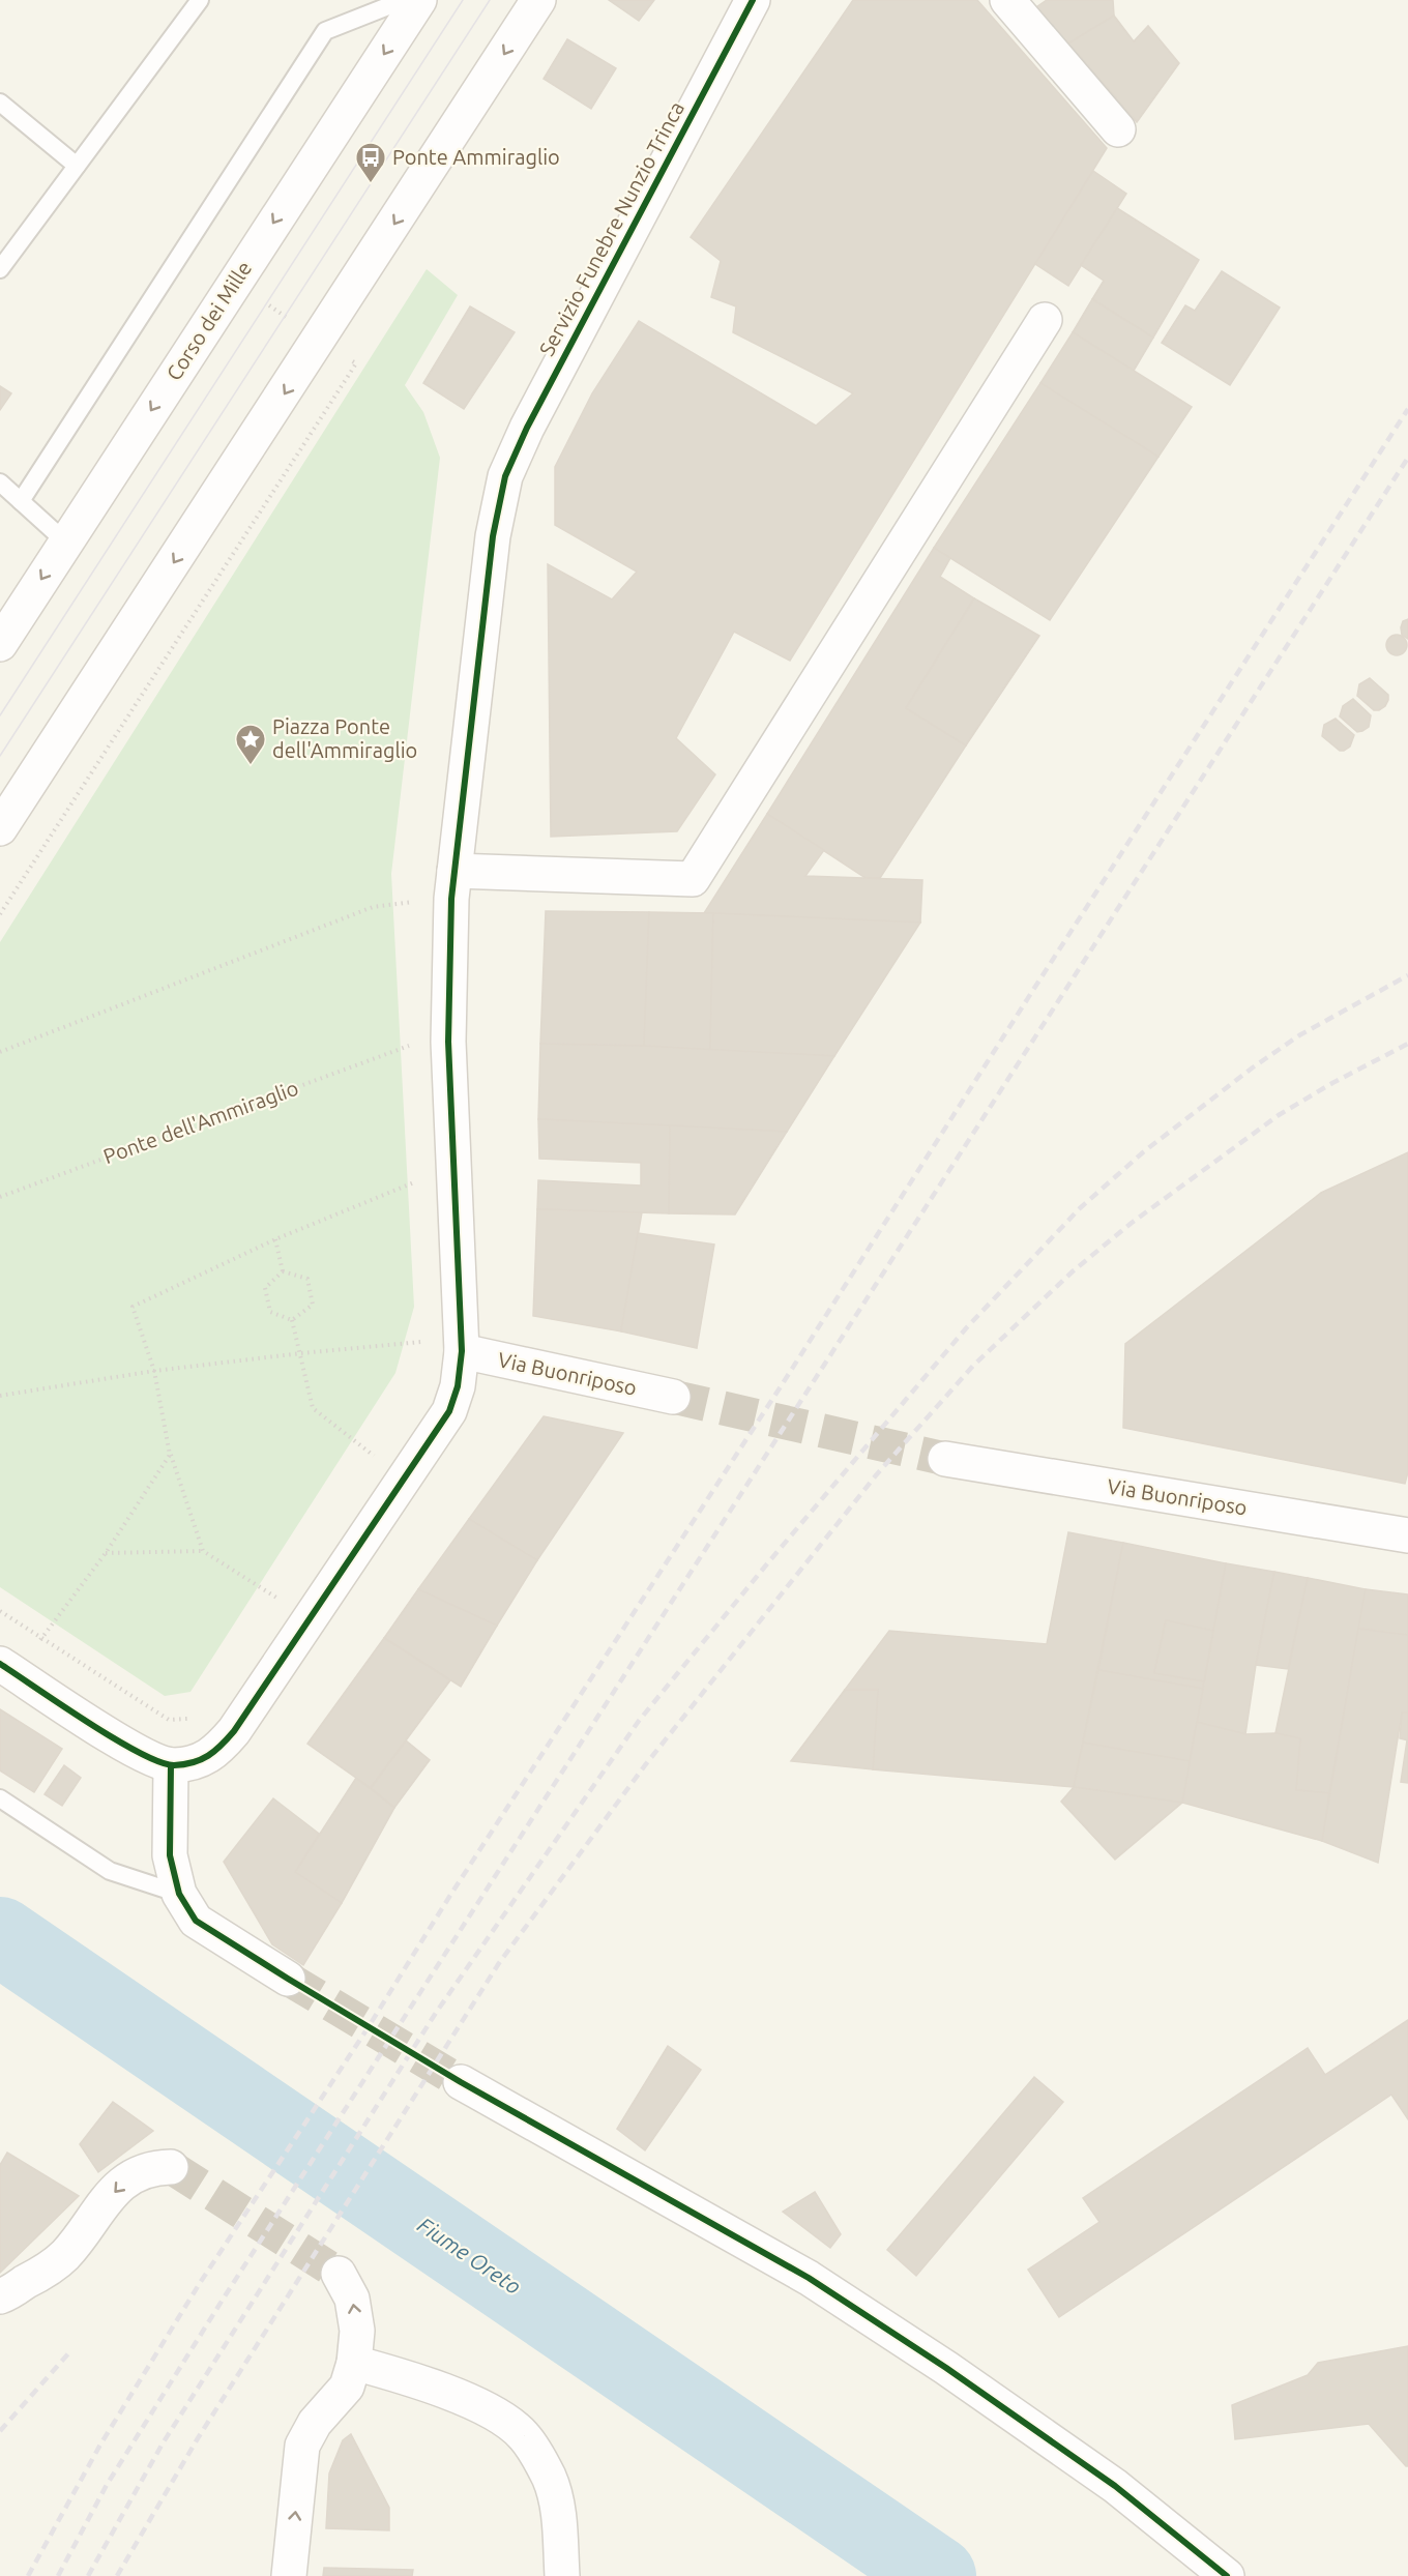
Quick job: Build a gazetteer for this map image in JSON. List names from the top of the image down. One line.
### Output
{"streets":{"street":["Servizio Funebre Nunzio Trinca","Corso dei Mille","Via Buonriposo"],"path":["Ponte dell'Ammiraglio"]},"crossings":[["Servizio Funebre Nunzio Trinca","Via Buonriposo"]],"water":["Fiume Oreto"],"places":{"bus stop":["Ponte Ammiraglio"],"place":["Piazza Ponte dell'Ammiraglio"]}}
